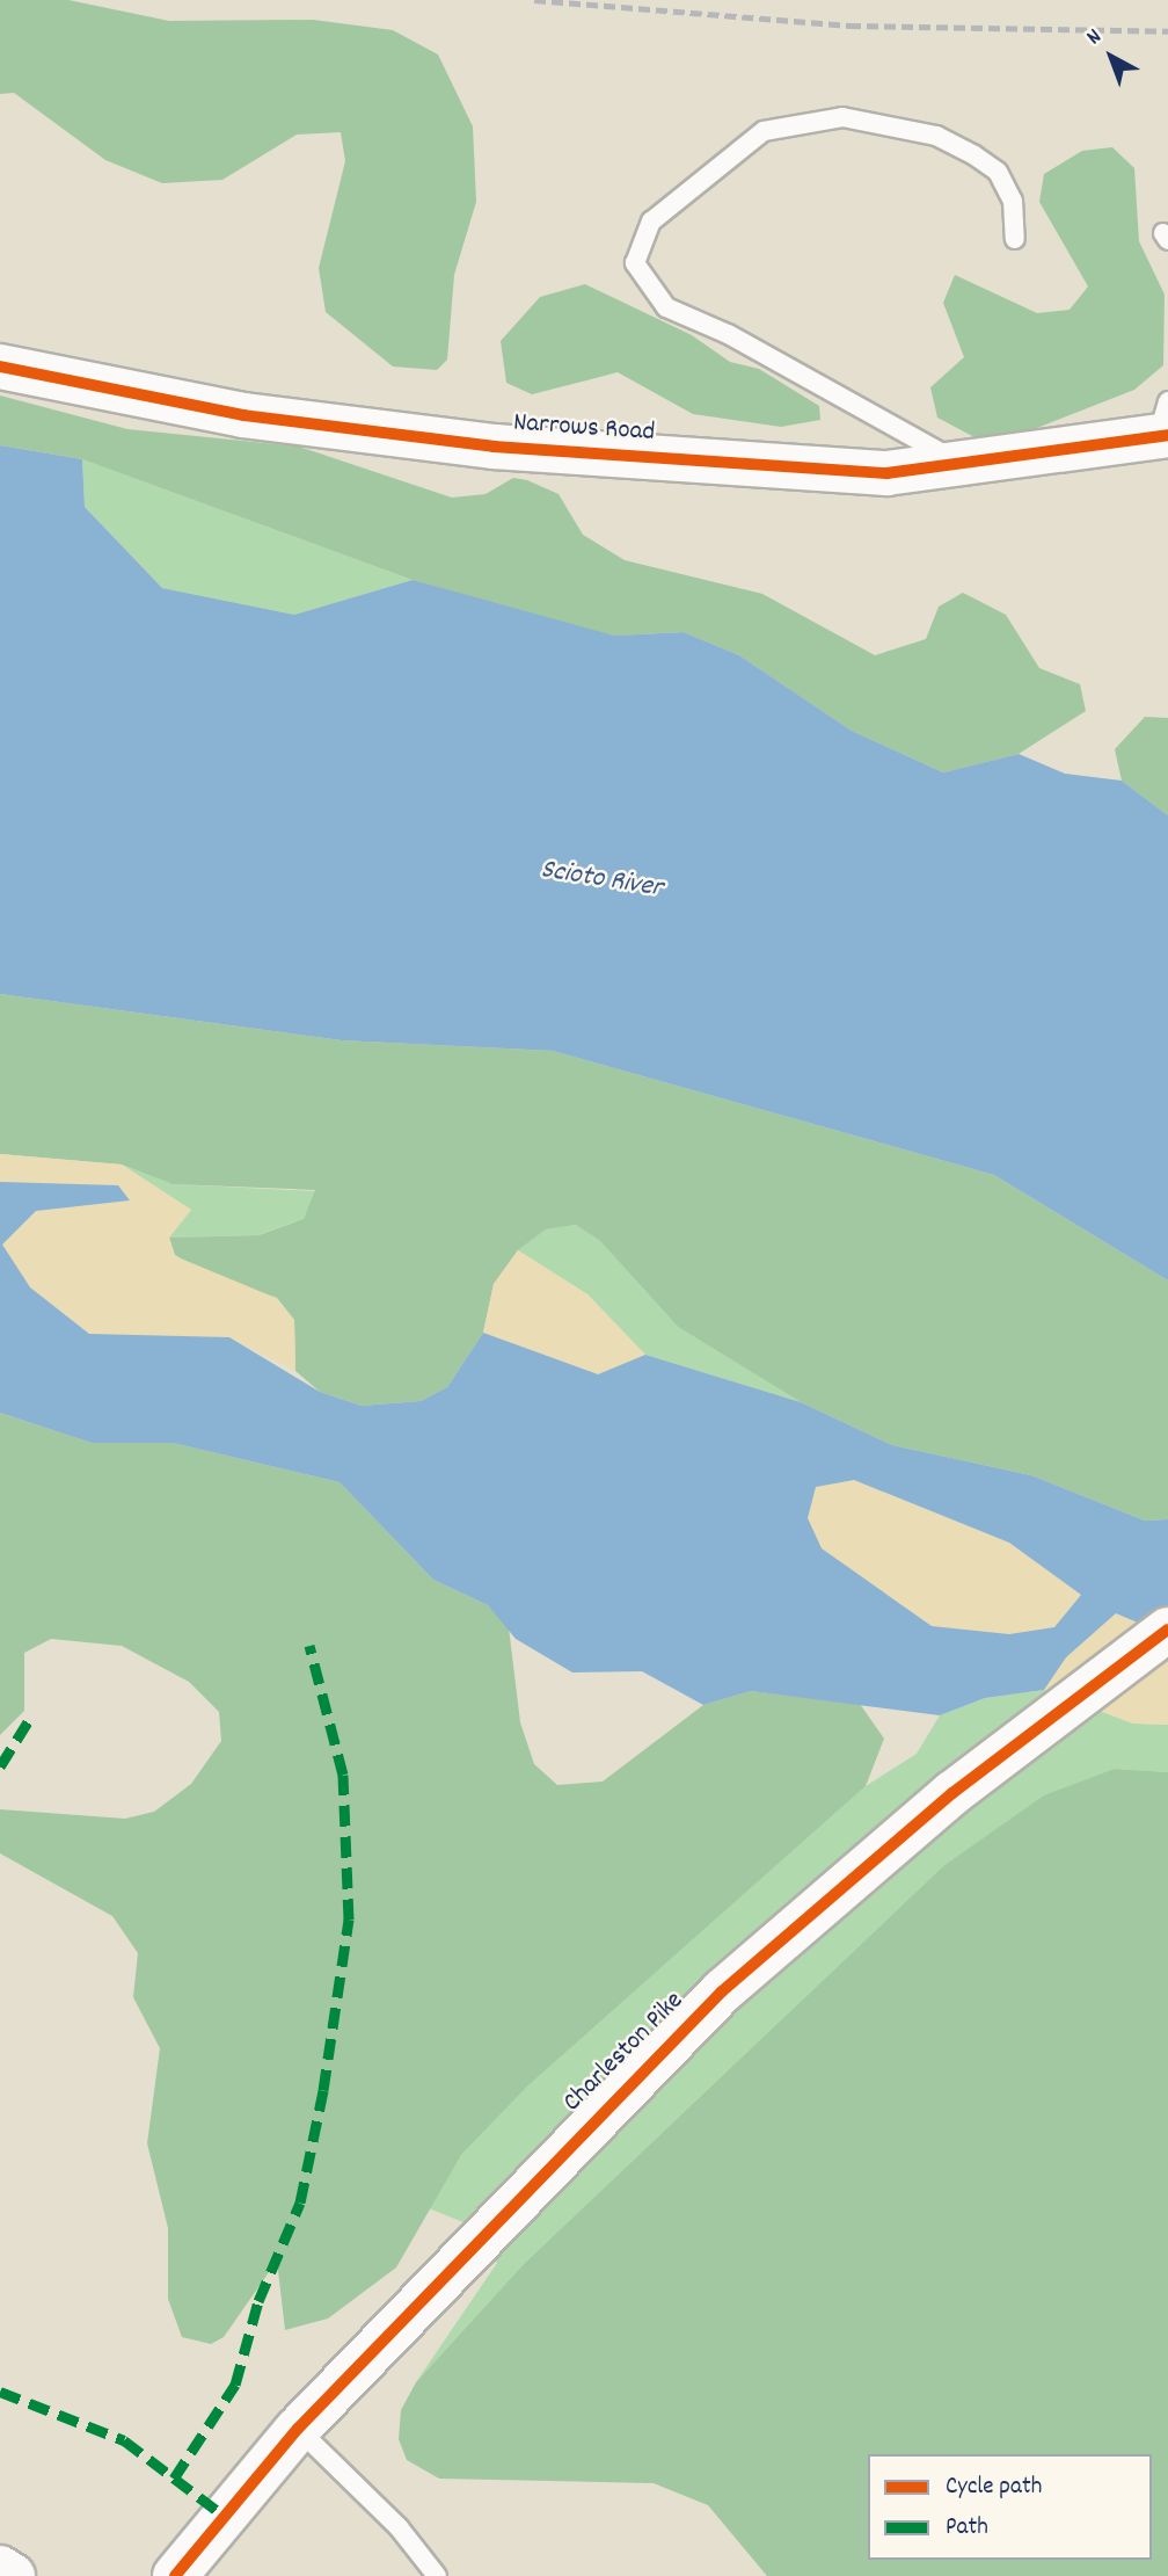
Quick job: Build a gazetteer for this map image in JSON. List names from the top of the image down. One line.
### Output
{"streets":{"main road":["Narrows Road","Charleston Pike"]},"water":["Scioto River"],"legend":["Cycle path","Path"],"north":"top left"}
